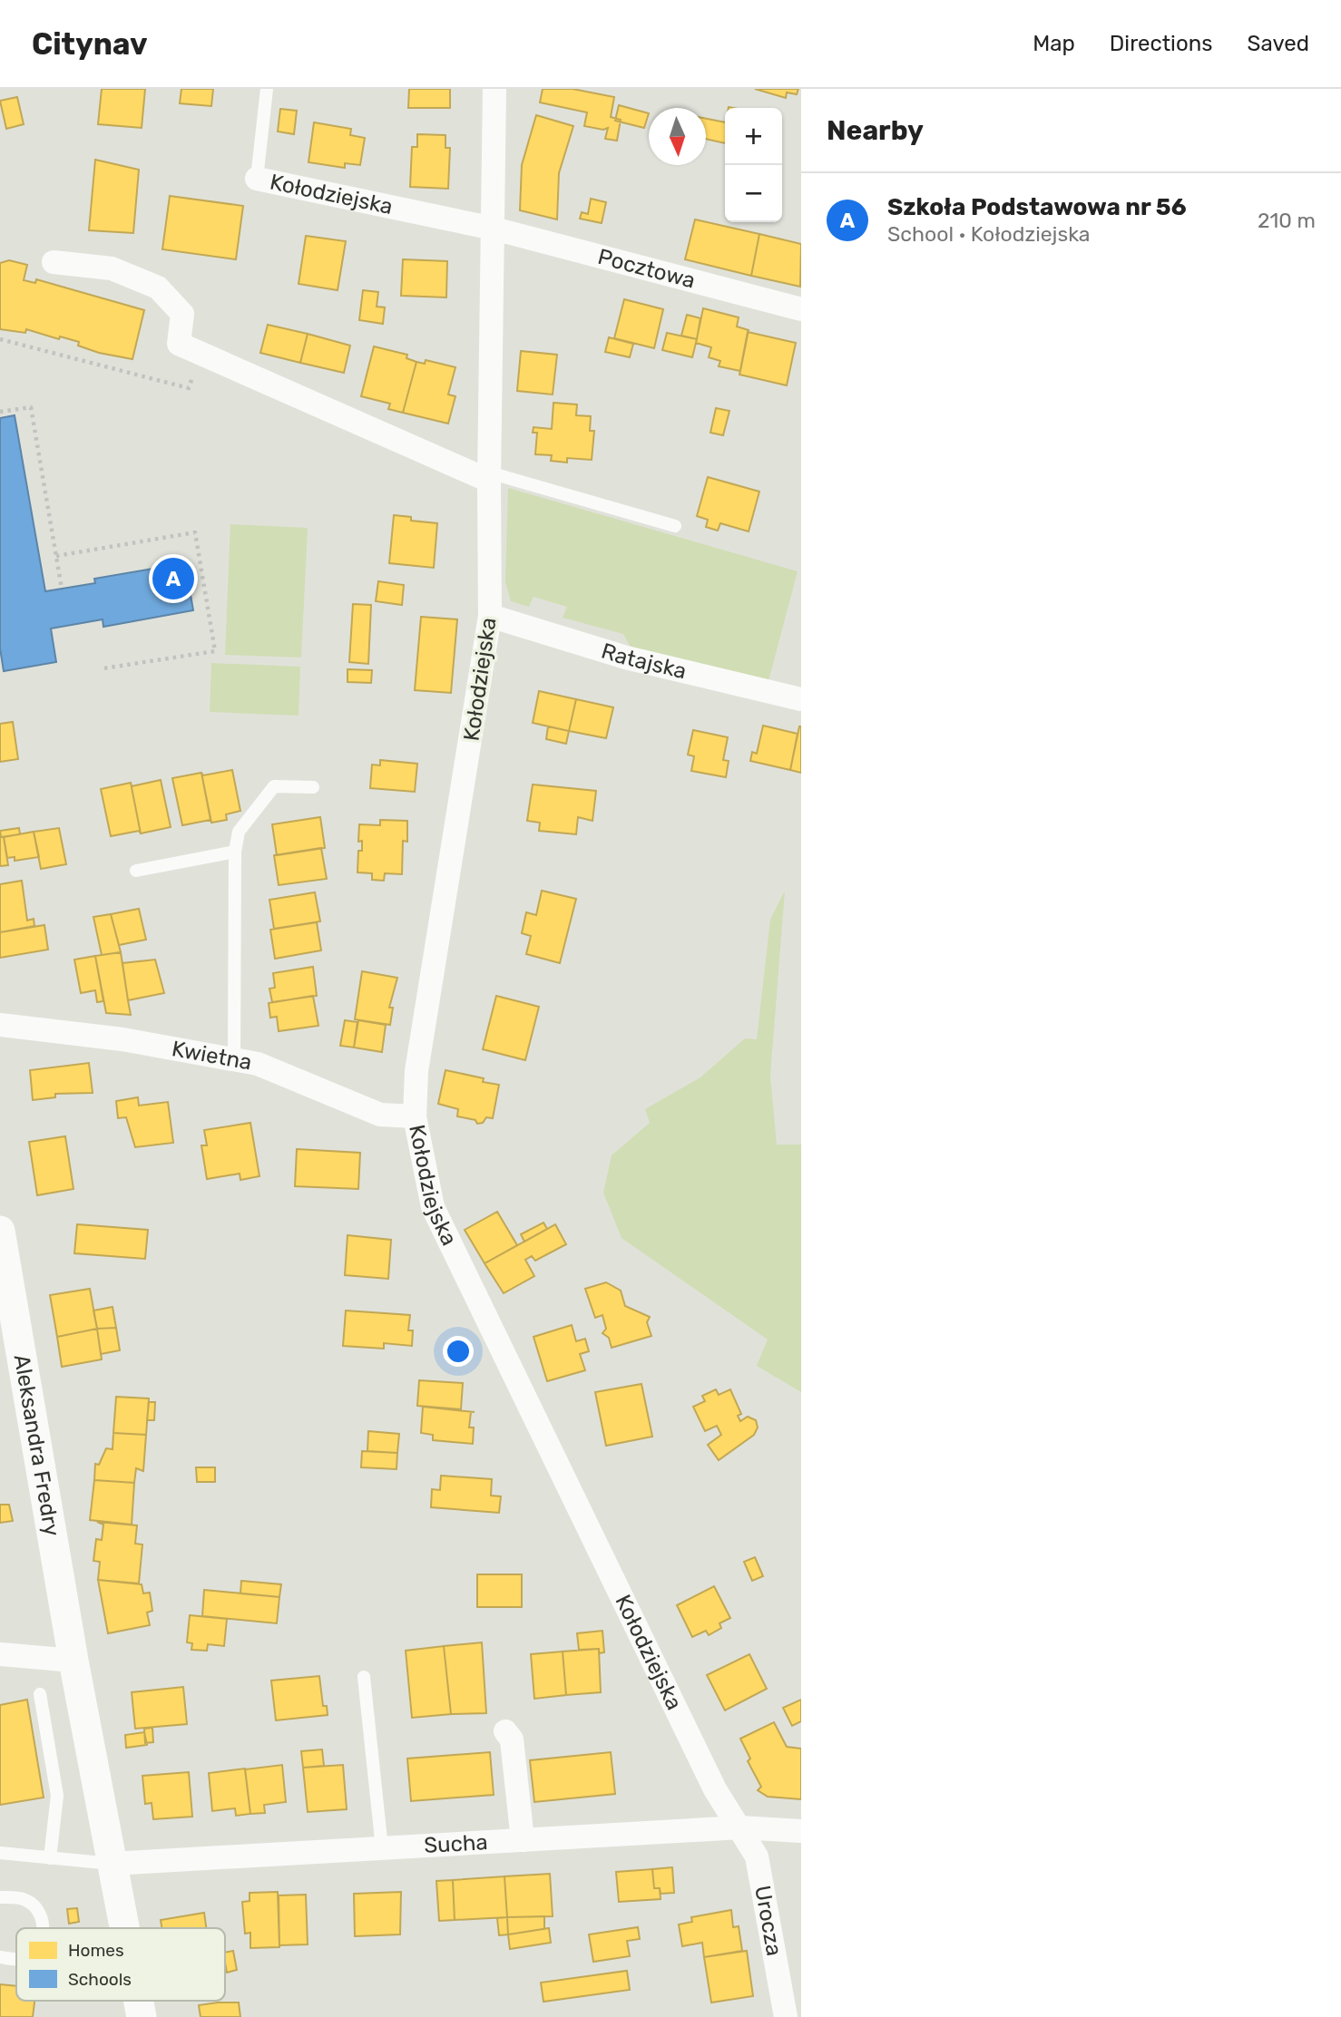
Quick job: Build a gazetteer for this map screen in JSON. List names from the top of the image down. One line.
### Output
{"streets":{"street":["Kołodziejska","Pocztowa","Ratajska","Kwietna","Aleksandra Fredry","Sucha","Urocza"]},"crossings":[["Kołodziejska","Pocztowa"],["Kołodziejska","Ratajska"],["Kołodziejska","Kwietna"],["Kołodziejska","Sucha"],["Kołodziejska","Urocza"],["Aleksandra Fredry","Sucha"],["Sucha","Urocza"]],"legend":["Homes","Schools"],"north":"bottom","page":{"header":"Citynav","nav":["Map","Directions","Saved"],"heading":"Nearby","map_buttons":["+","−"],"list":[{"mark":"A","name":"Szkoła Podstawowa nr 56","note":"School · Kołodziejska","value":"210 m"}],"pins":"A"}}
